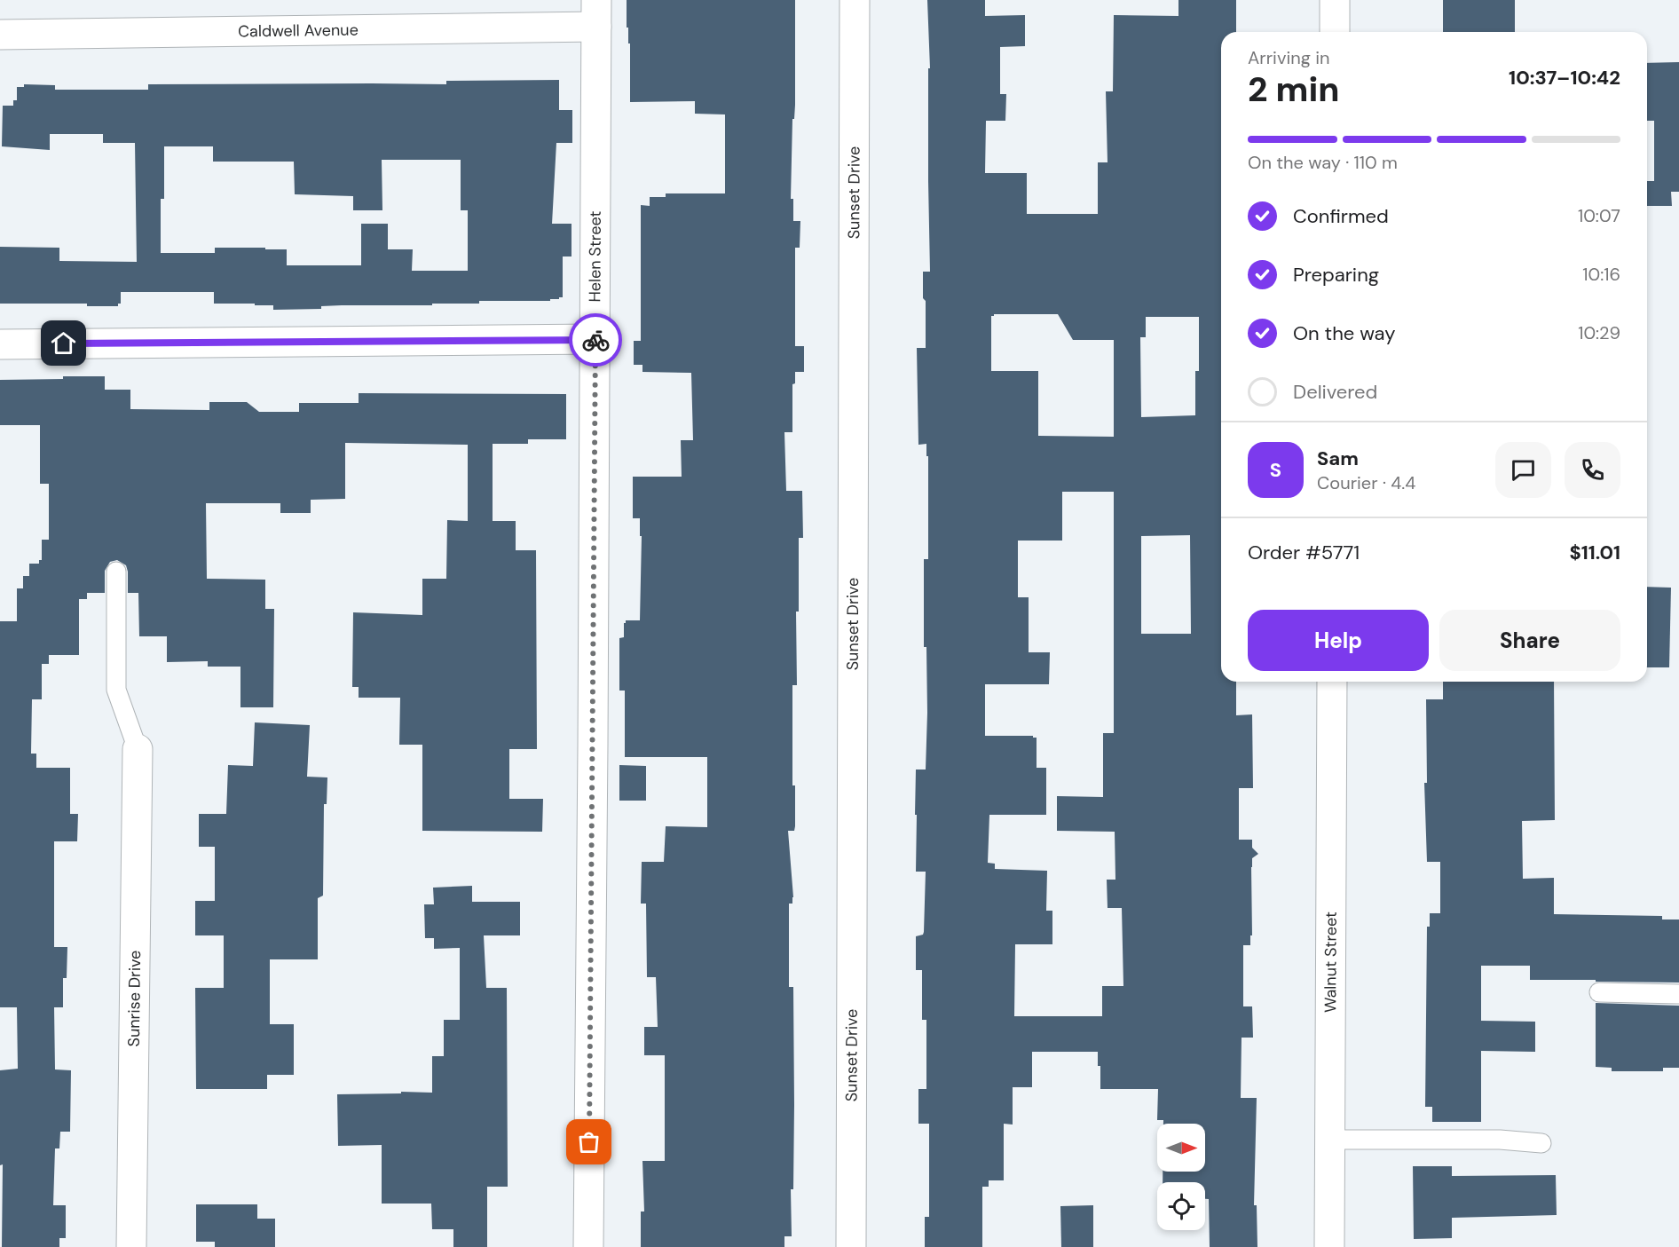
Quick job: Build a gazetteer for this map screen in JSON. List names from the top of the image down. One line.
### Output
{"streets":{"street":["Caldwell Avenue","Sunset Drive","Helen Street","Walnut Street","Sunrise Drive"]},"crossings":[["Caldwell Avenue","Helen Street"]],"north":"right","page":{"heading":["2 min","Arriving in","10:37–10:42"],"panel":["Sam","Courier · 4.4","Order #5771","$11.01"],"bar":"On the way · 110 m","list":[["Confirmed","10:07"],["Preparing","10:16"],["On the way","10:29"],"Delivered"],"round":"S","buttons":["Help","Share"]}}
